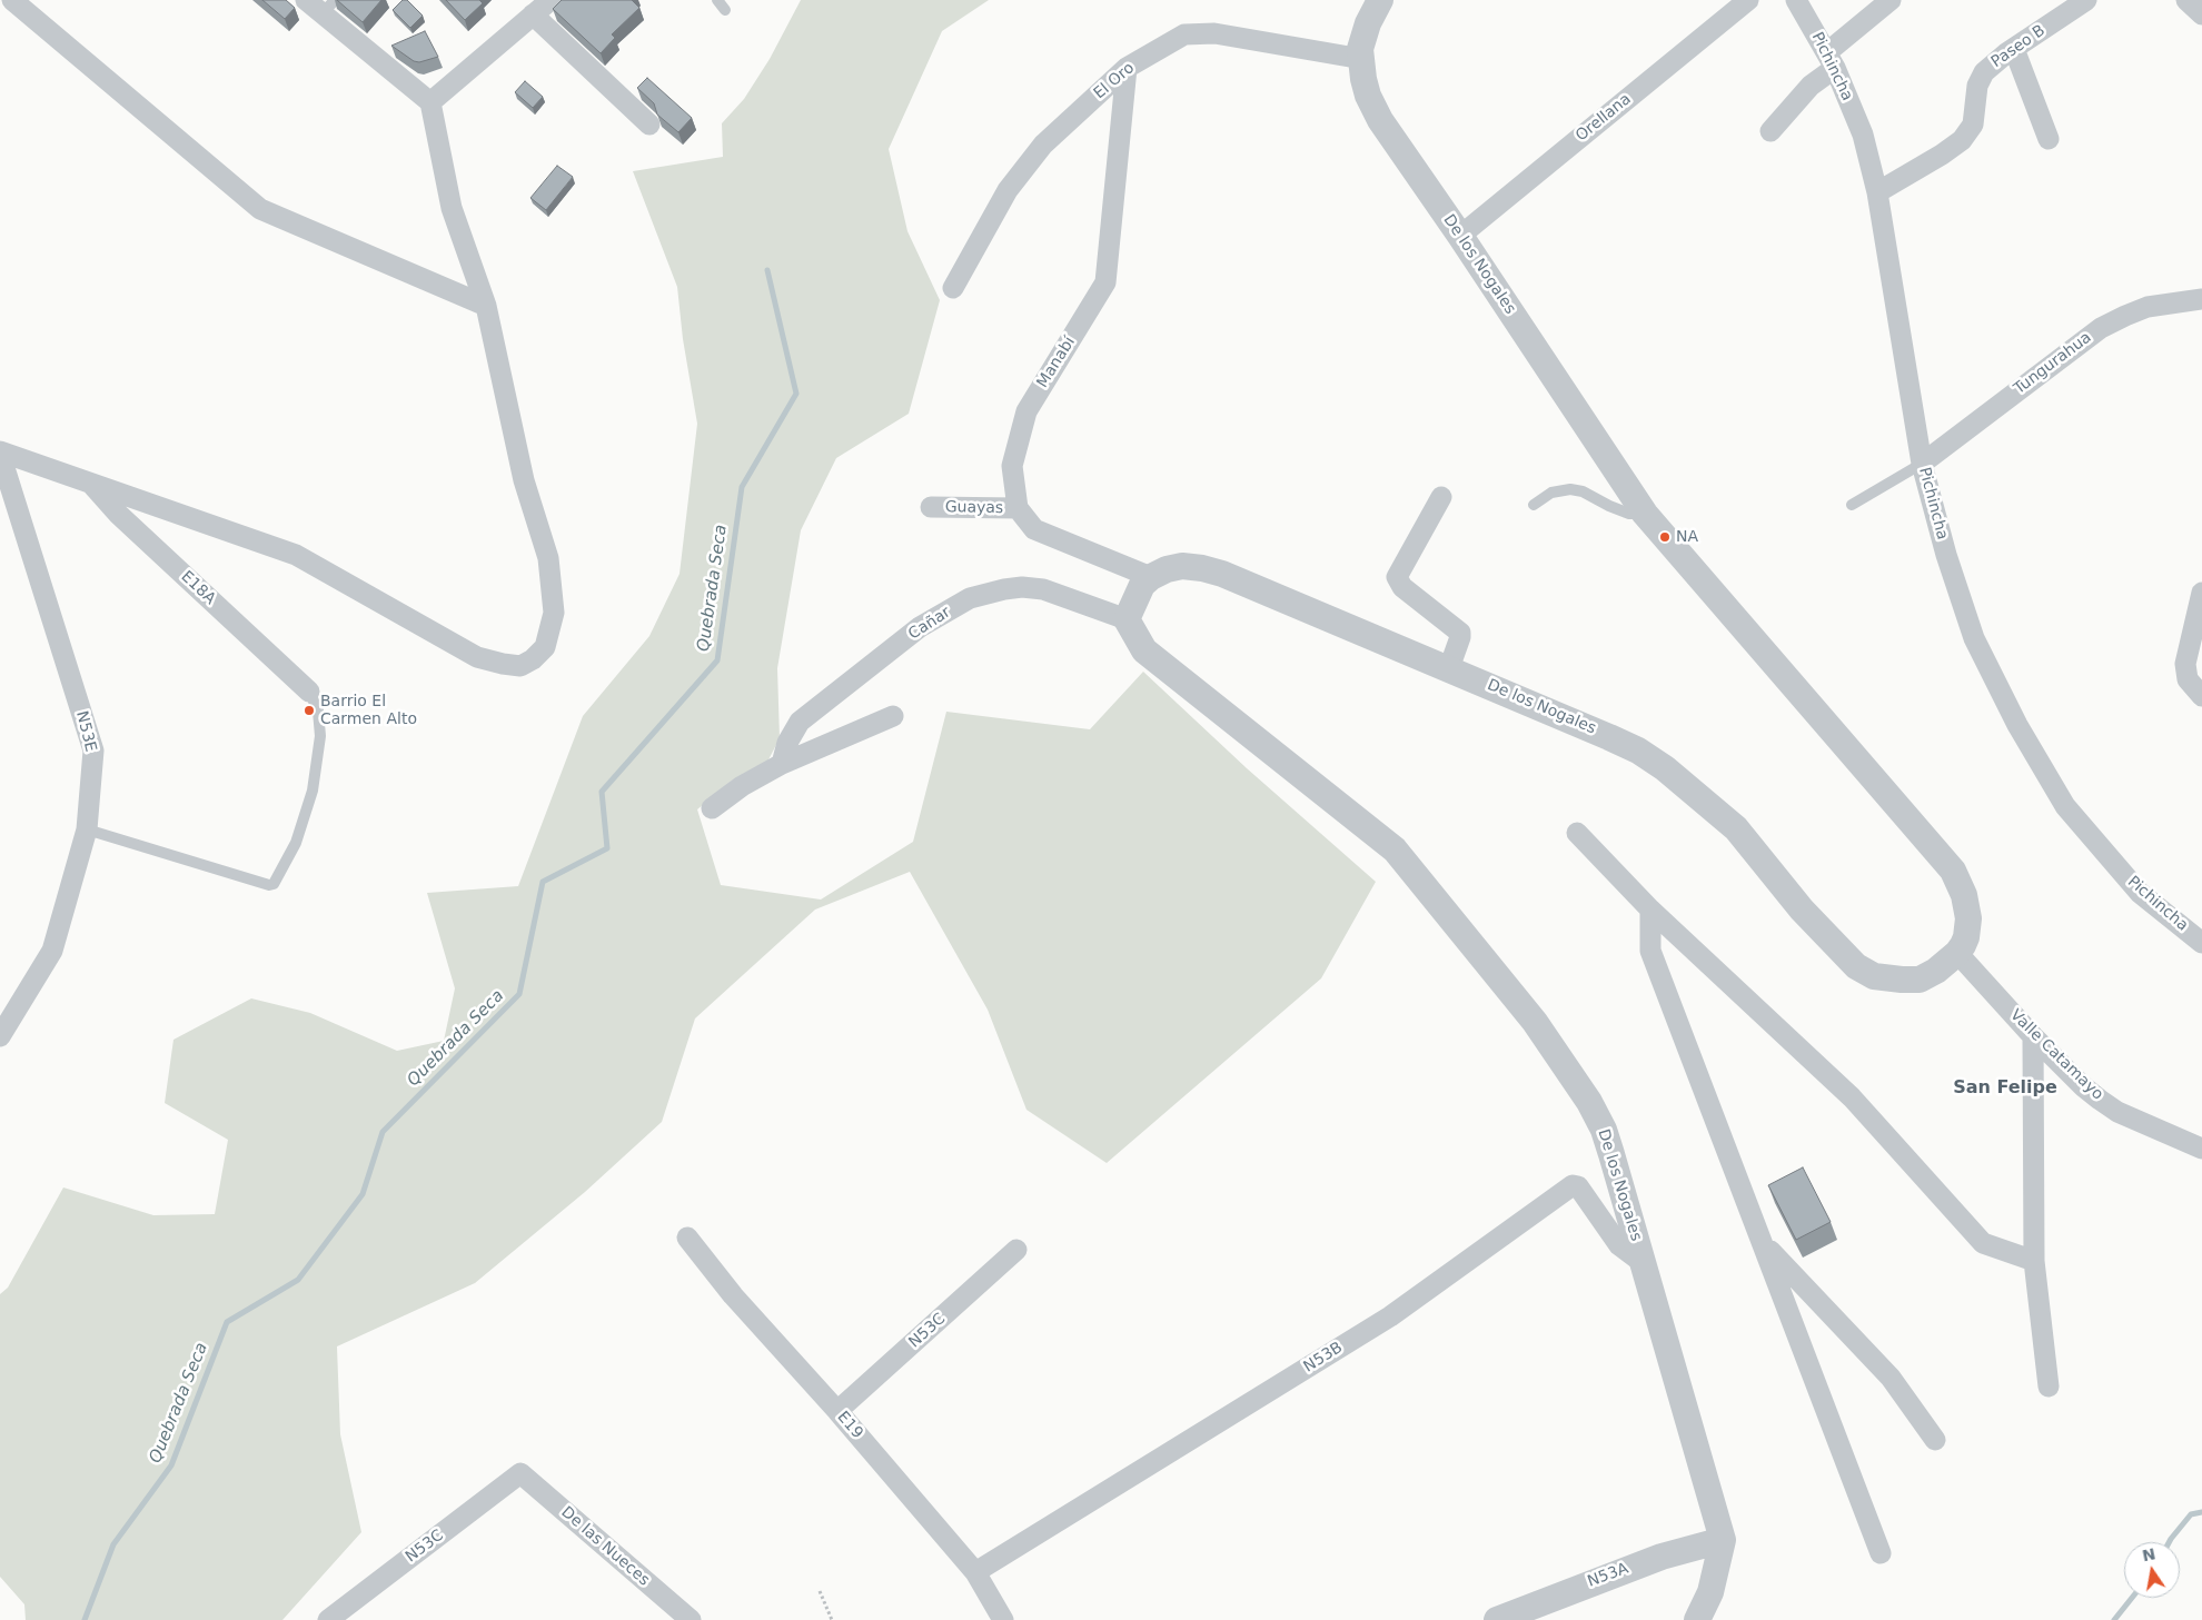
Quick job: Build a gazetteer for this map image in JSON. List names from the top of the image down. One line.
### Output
{"streets":{"street":["Paseo B","Pichincha","El Oro","Orellana","De los Nogales","Manabí","Tungurahua","Guayas","E18A","Cañar","N53E","Valle Catamayo","N53C","N53B","E19","De las Nueces","N53A"]},"crossings":[["Paseo B","Pichincha"],["Pichincha","Tungurahua"],["El Oro","De los Nogales"],["El Oro","Manabí"],["Orellana","De los Nogales"],["De los Nogales","Cañar"],["De los Nogales","Valle Catamayo"],["De los Nogales","N53B"],["De los Nogales","N53A"],["Manabí","Guayas"],["N53C","E19"],["N53C","De las Nueces"],["N53B","E19"]],"districts":["San Felipe"],"water":["Quebrada Seca"],"places":["NA","Barrio El Carmen Alto"],"north":"top"}
